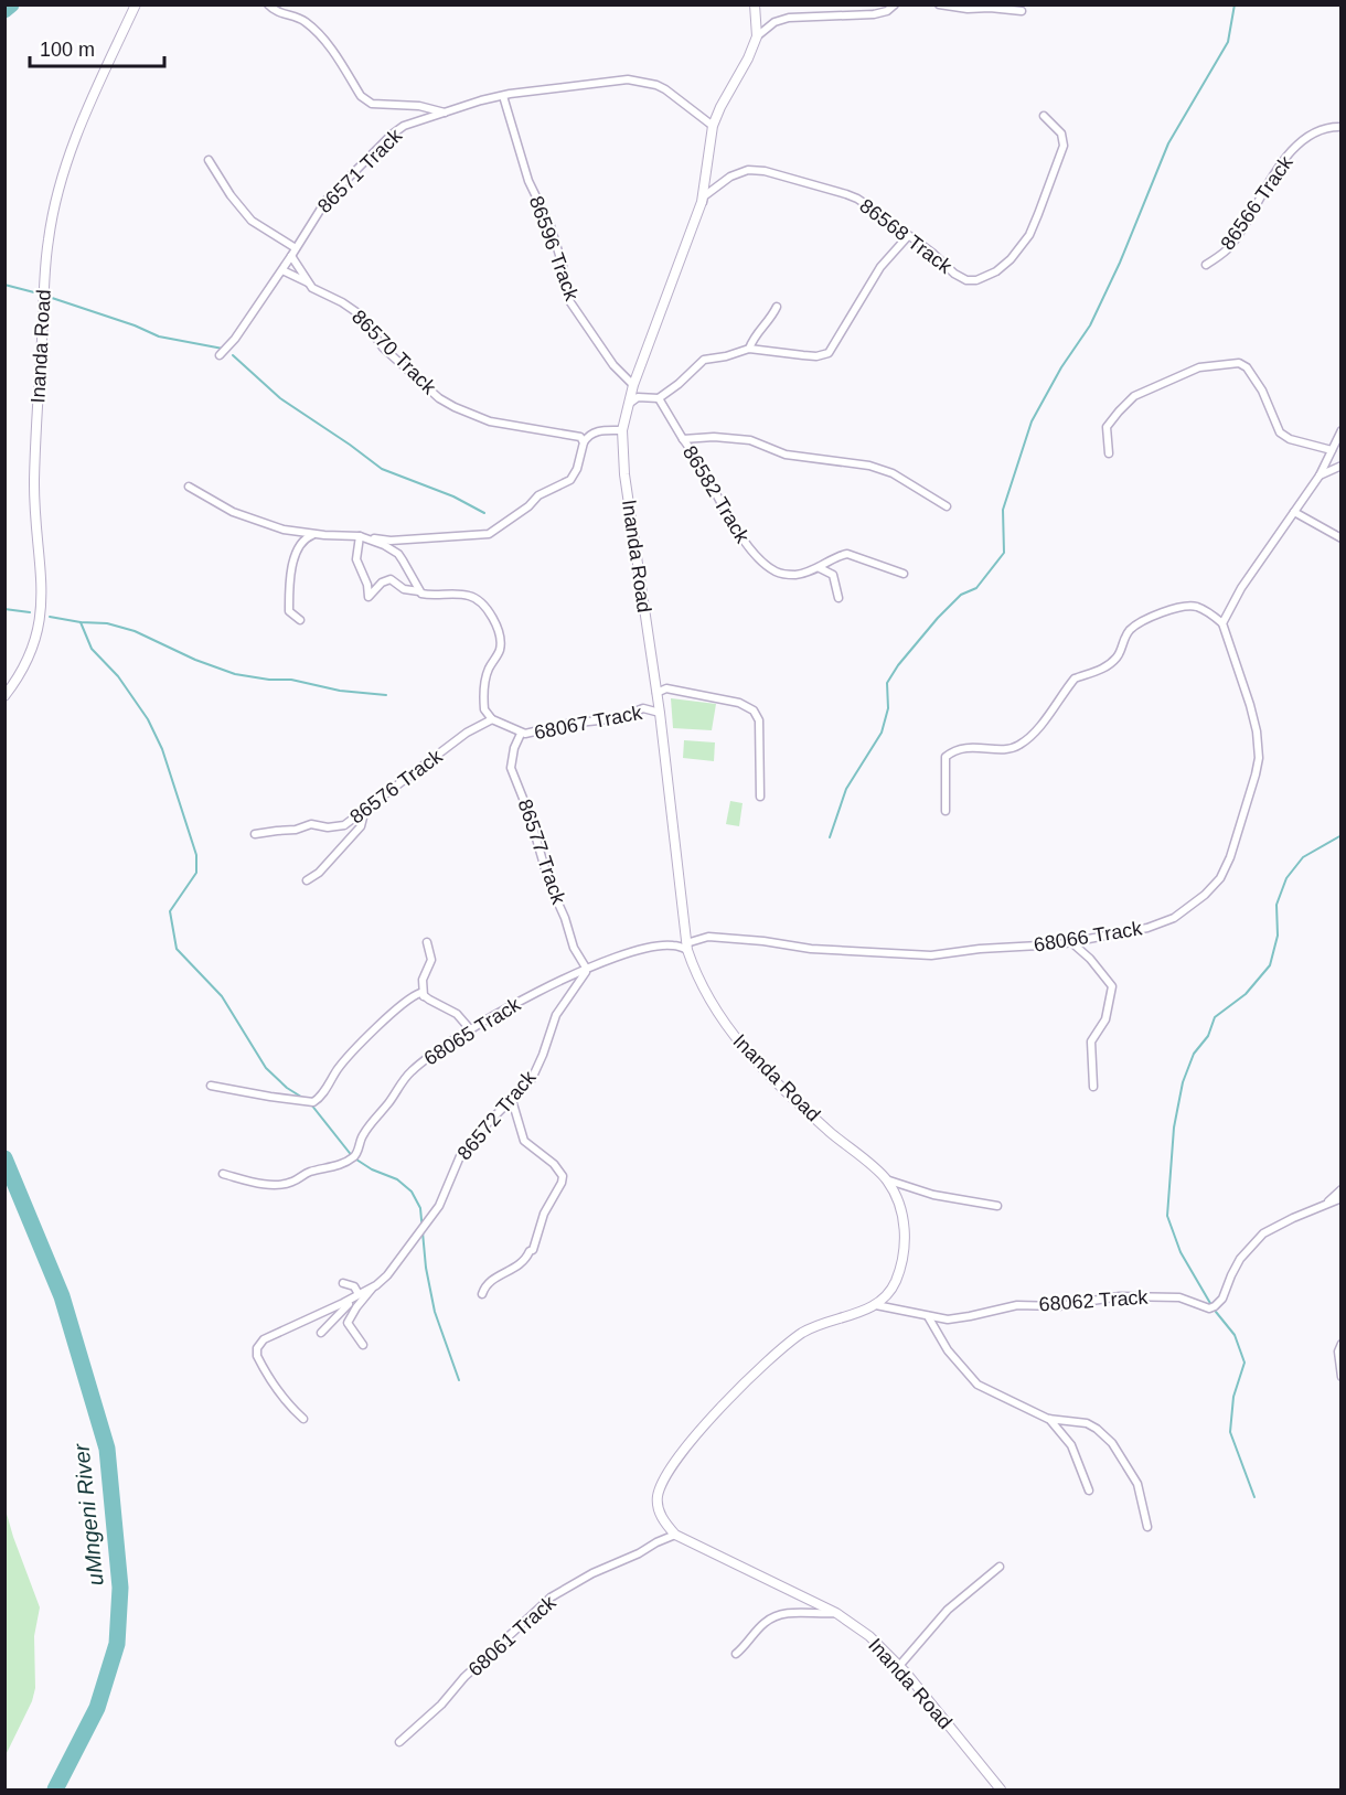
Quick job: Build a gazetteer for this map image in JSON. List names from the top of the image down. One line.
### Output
{"streets":{"street":["86571 Track","86566 Track","86568 Track","86596 Track","Inanda Road","86570 Track","86582 Track","68067 Track","86576 Track","86577 Track","68066 Track","68065 Track","86572 Track","68062 Track","68061 Track"]},"crossings":[["86571 Track","86596 Track"],["86571 Track","Inanda Road"],["86571 Track","86570 Track"],["86568 Track","Inanda Road"],["86596 Track","Inanda Road"],["Inanda Road","68067 Track"],["Inanda Road","68066 Track"],["Inanda Road","68065 Track"],["Inanda Road","68062 Track"],["Inanda Road","68061 Track"],["68067 Track","86576 Track"],["68067 Track","86577 Track"],["86577 Track","68065 Track"],["86577 Track","86572 Track"],["68066 Track","68065 Track"],["68065 Track","86572 Track"]],"water":["uMngeni River"],"scale_bar":"100 m"}
